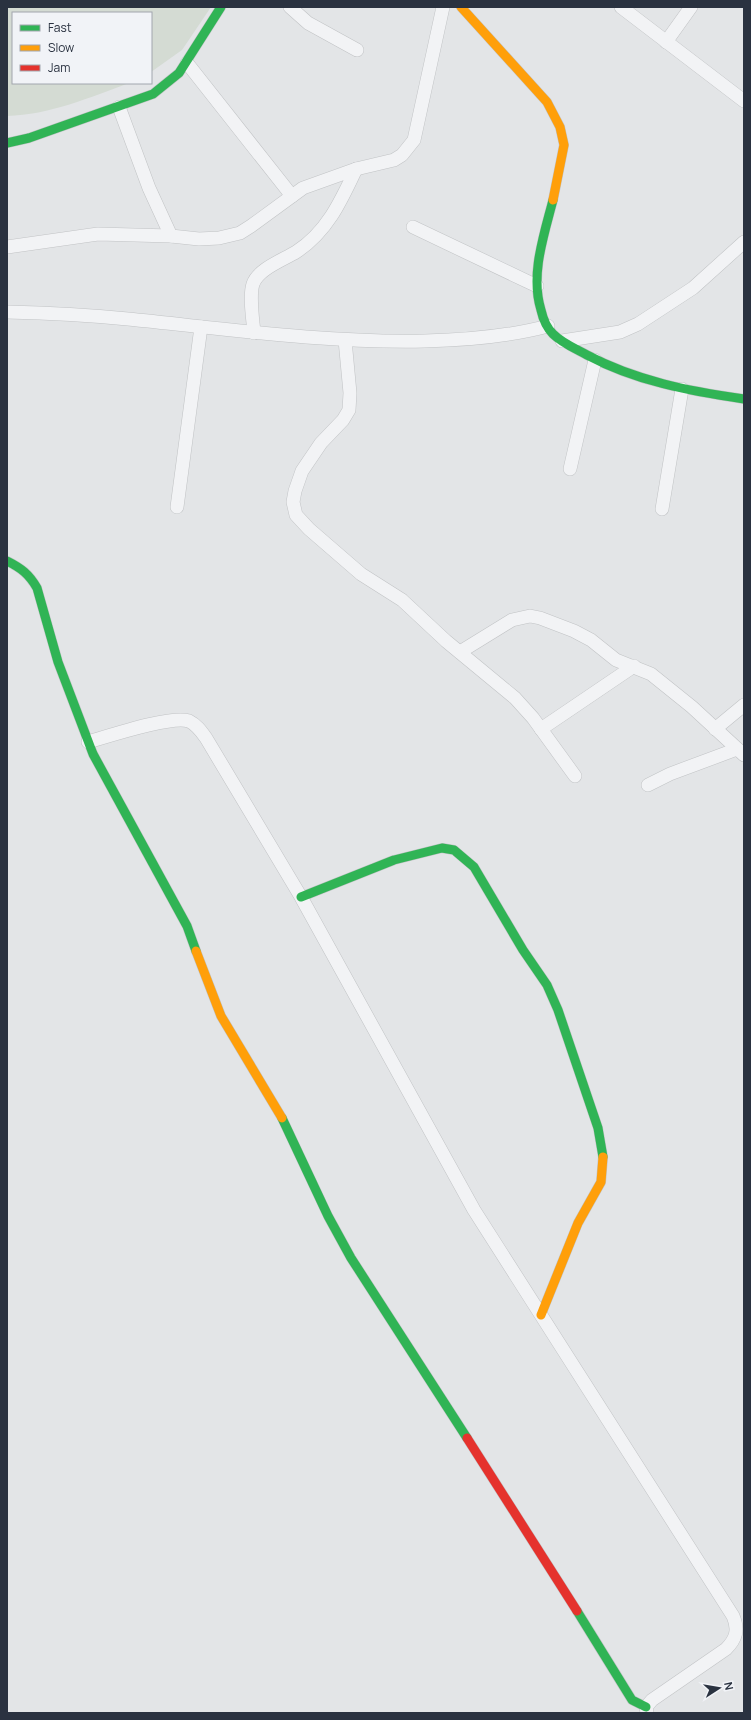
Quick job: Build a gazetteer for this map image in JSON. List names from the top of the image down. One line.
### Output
{"legend":["Fast","Slow","Jam"],"north":"right"}
